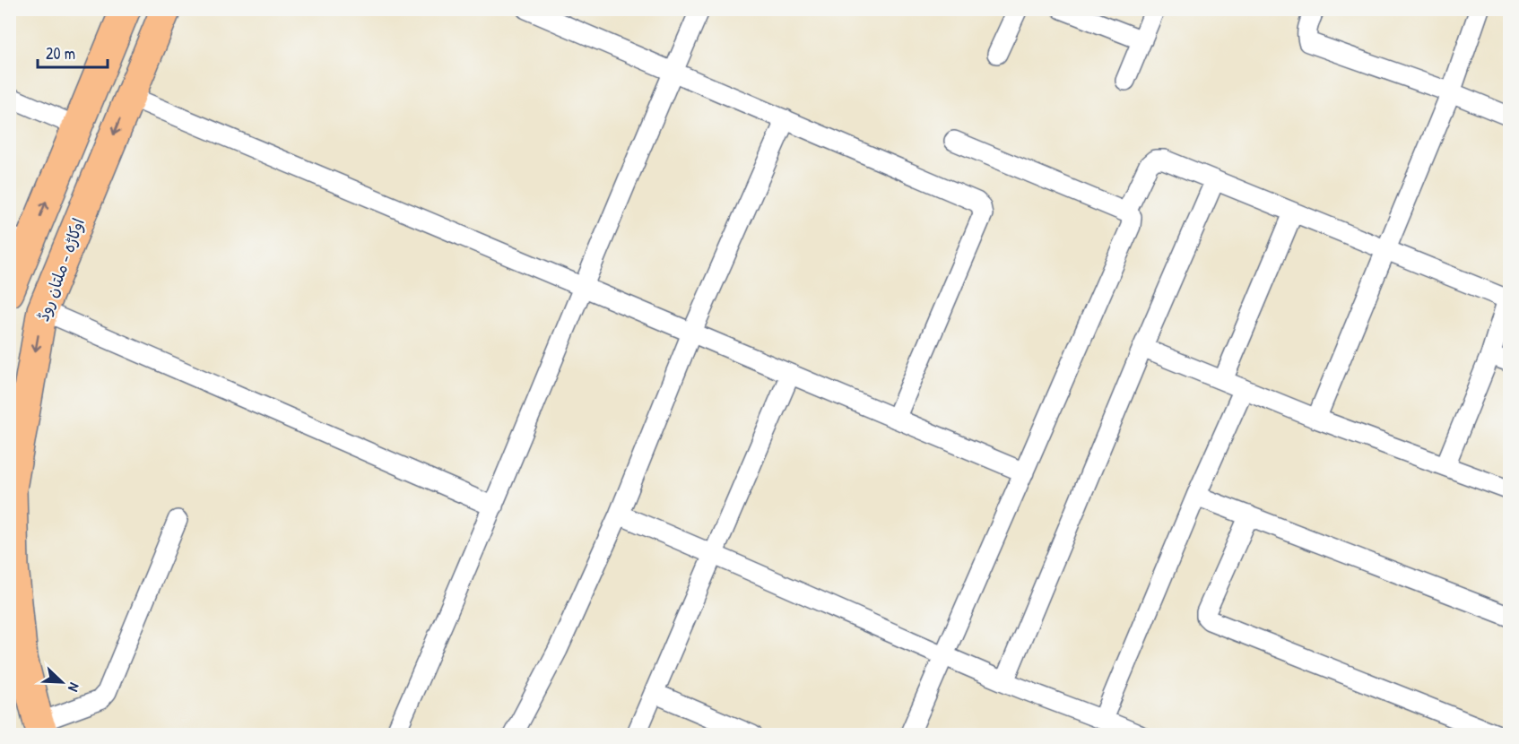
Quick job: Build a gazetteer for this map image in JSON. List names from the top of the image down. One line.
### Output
{"streets":{"main road":["اوکاڑہ - ملتان روڈ"]},"scale_bar":"20 m","north":"bottom right"}
